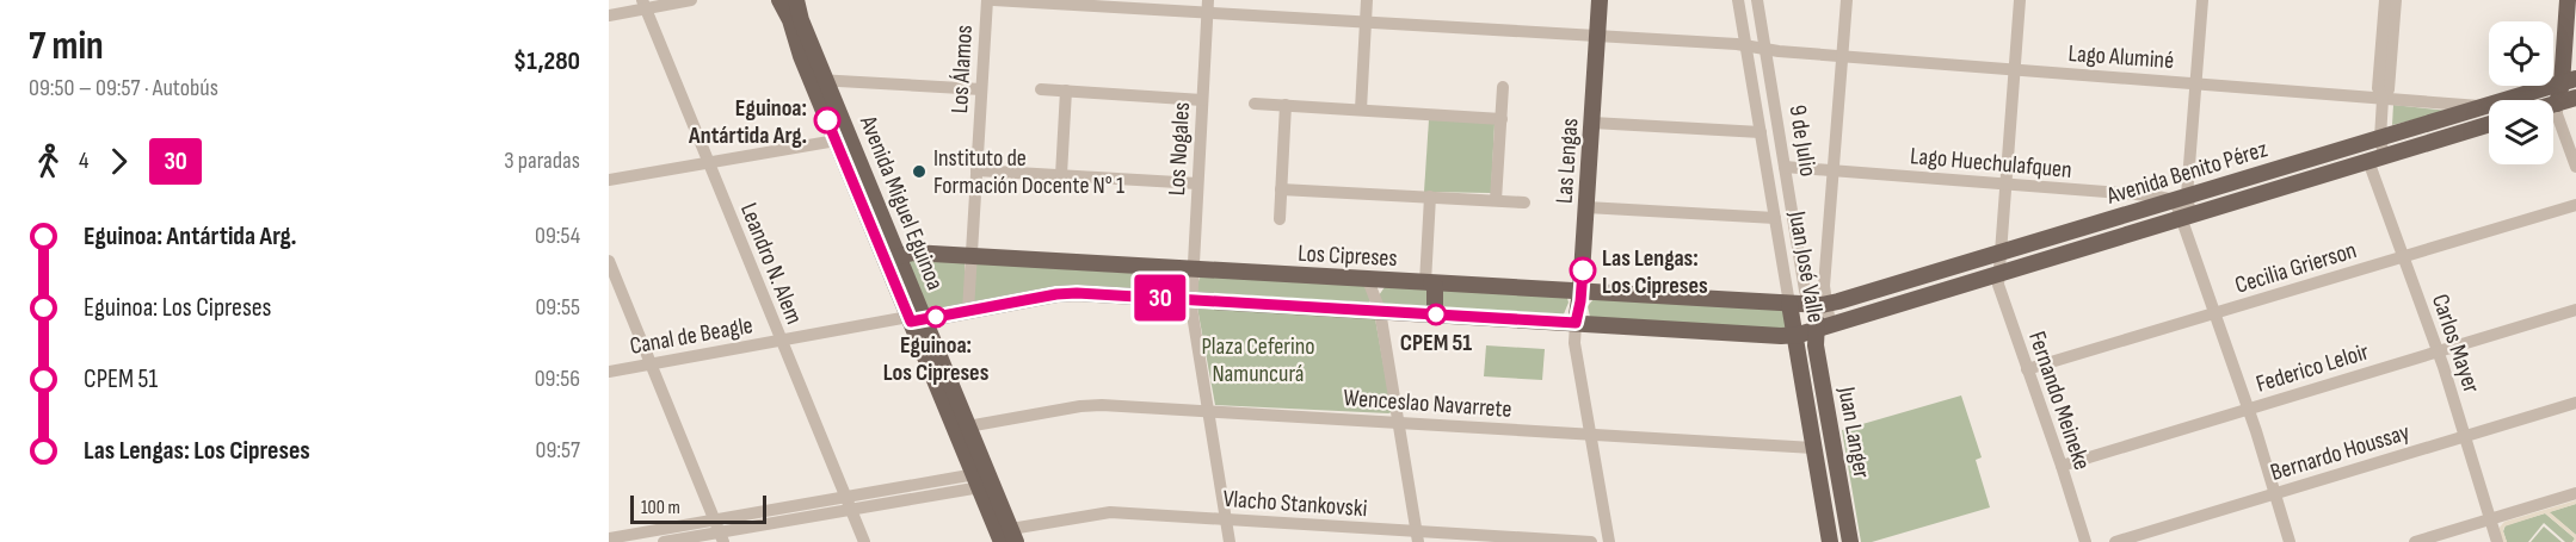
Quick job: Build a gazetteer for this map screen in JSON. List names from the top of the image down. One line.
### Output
{"streets":{"main road":["9 de Julio","Las Lengas","Avenida Benito Pérez","Avenida Miguel Eguinoa","Los Cipreses","Juan José Valle","Juan Langer"],"street":["Lago Aluminé","Los Álamos","Los Nogales","Lago Huechulafquen","Leandro N. Alem","Cecilia Grierson","Canal de Beagle","Carlos Mayer","Federico Leloir","Fernando Meineke","Wenceslao Navarrete","Bernardo Houssay","Vlacho Stankovski"]},"crossings":[["Lago Aluminé","9 de Julio"],["Lago Aluminé","Los Nogales"],["Lago Aluminé","Las Lengas"],["Lago Aluminé","Avenida Benito Pérez"],["Lago Aluminé","Juan José Valle"],["Lago Aluminé","Carlos Mayer"],["Lago Aluminé","Fernando Meineke"],["Los Álamos","Los Cipreses"],["9 de Julio","Lago Huechulafquen"],["9 de Julio","Avenida Benito Pérez"],["9 de Julio","Los Cipreses"],["9 de Julio","Juan José Valle"],["9 de Julio","Juan Langer"],["Los Nogales","Los Cipreses"],["Los Nogales","Wenceslao Navarrete"],["Los Nogales","Vlacho Stankovski"],["Las Lengas","Los Cipreses"],["Lago Huechulafquen","Avenida Benito Pérez"],["Lago Huechulafquen","Fernando Meineke"],["Avenida Benito Pérez","Los Cipreses"],["Avenida Benito Pérez","Juan José Valle"],["Avenida Benito Pérez","Carlos Mayer"],["Avenida Benito Pérez","Fernando Meineke"],["Avenida Benito Pérez","Juan Langer"],["Avenida Miguel Eguinoa","Los Cipreses"],["Avenida Miguel Eguinoa","Canal de Beagle"],["Avenida Miguel Eguinoa","Wenceslao Navarrete"],["Avenida Miguel Eguinoa","Vlacho Stankovski"],["Los Cipreses","Juan José Valle"],["Leandro N. Alem","Canal de Beagle"],["Juan José Valle","Wenceslao Navarrete"],["Cecilia Grierson","Carlos Mayer"],["Cecilia Grierson","Fernando Meineke"],["Carlos Mayer","Federico Leloir"],["Carlos Mayer","Bernardo Houssay"],["Federico Leloir","Fernando Meineke"]],"parks":["Plaza Ceferino Namuncurá"],"places":["Eguinoa: Antártida Arg.","Instituto de Formación Docente N° 1","Las Lengas: Los Cipreses","CPEM 51","Eguinoa: Los Cipreses"],"lines":["bus line 30"],"scale_bar":"100 m","page":{"heading":["7 min","09:50 – 09:57 · Autobús","$1,280"],"on_map":"30","legs":["4","30","3 paradas"],"list":[{"name":"Eguinoa: Antártida Arg.","value":"09:54"},{"name":"Eguinoa: Los Cipreses","value":"09:55"},{"name":"CPEM 51","value":"09:56"},{"name":"Las Lengas: Los Cipreses","value":"09:57"}],"scale":"100 m"}}
